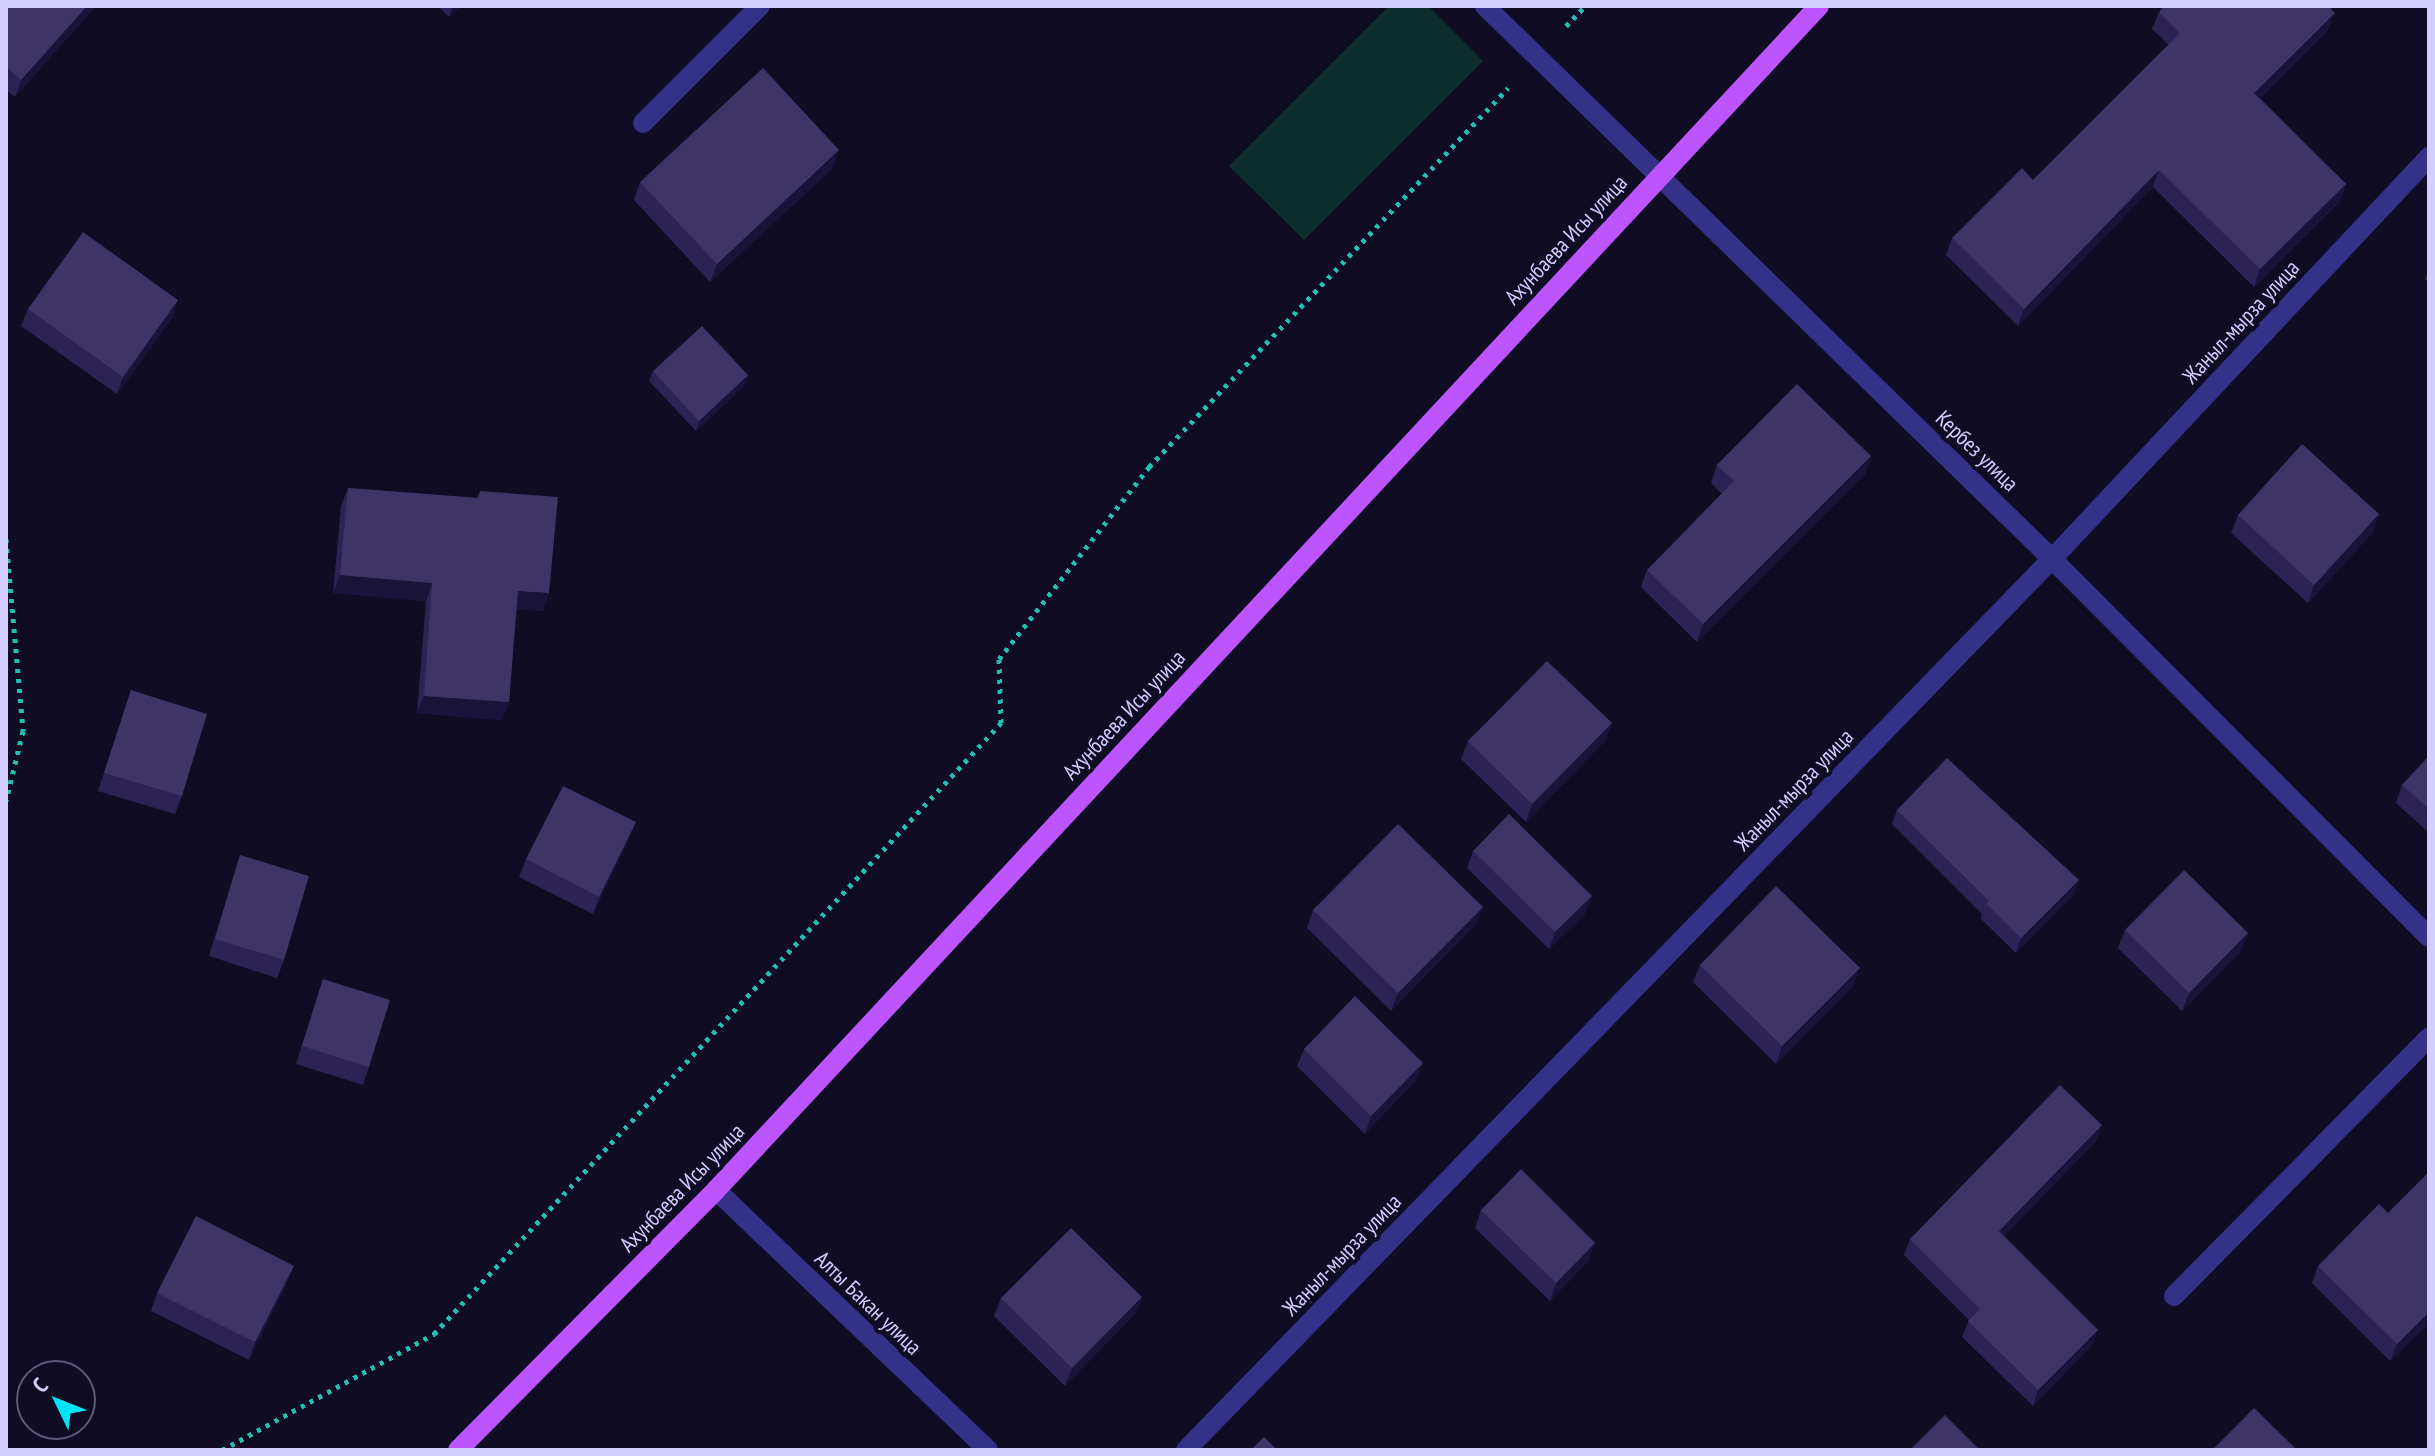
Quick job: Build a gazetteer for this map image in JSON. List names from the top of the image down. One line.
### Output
{"streets":{"main road":["Ахунбаева Исы улица"],"street":["Жаныл-мырза улица","Кербез улица","Алты Бакан улица"]},"crossings":[["Ахунбаева Исы улица","Кербез улица"],["Ахунбаева Исы улица","Алты Бакан улица"],["Жаныл-мырза улица","Кербез улица"]],"north":"top left"}
